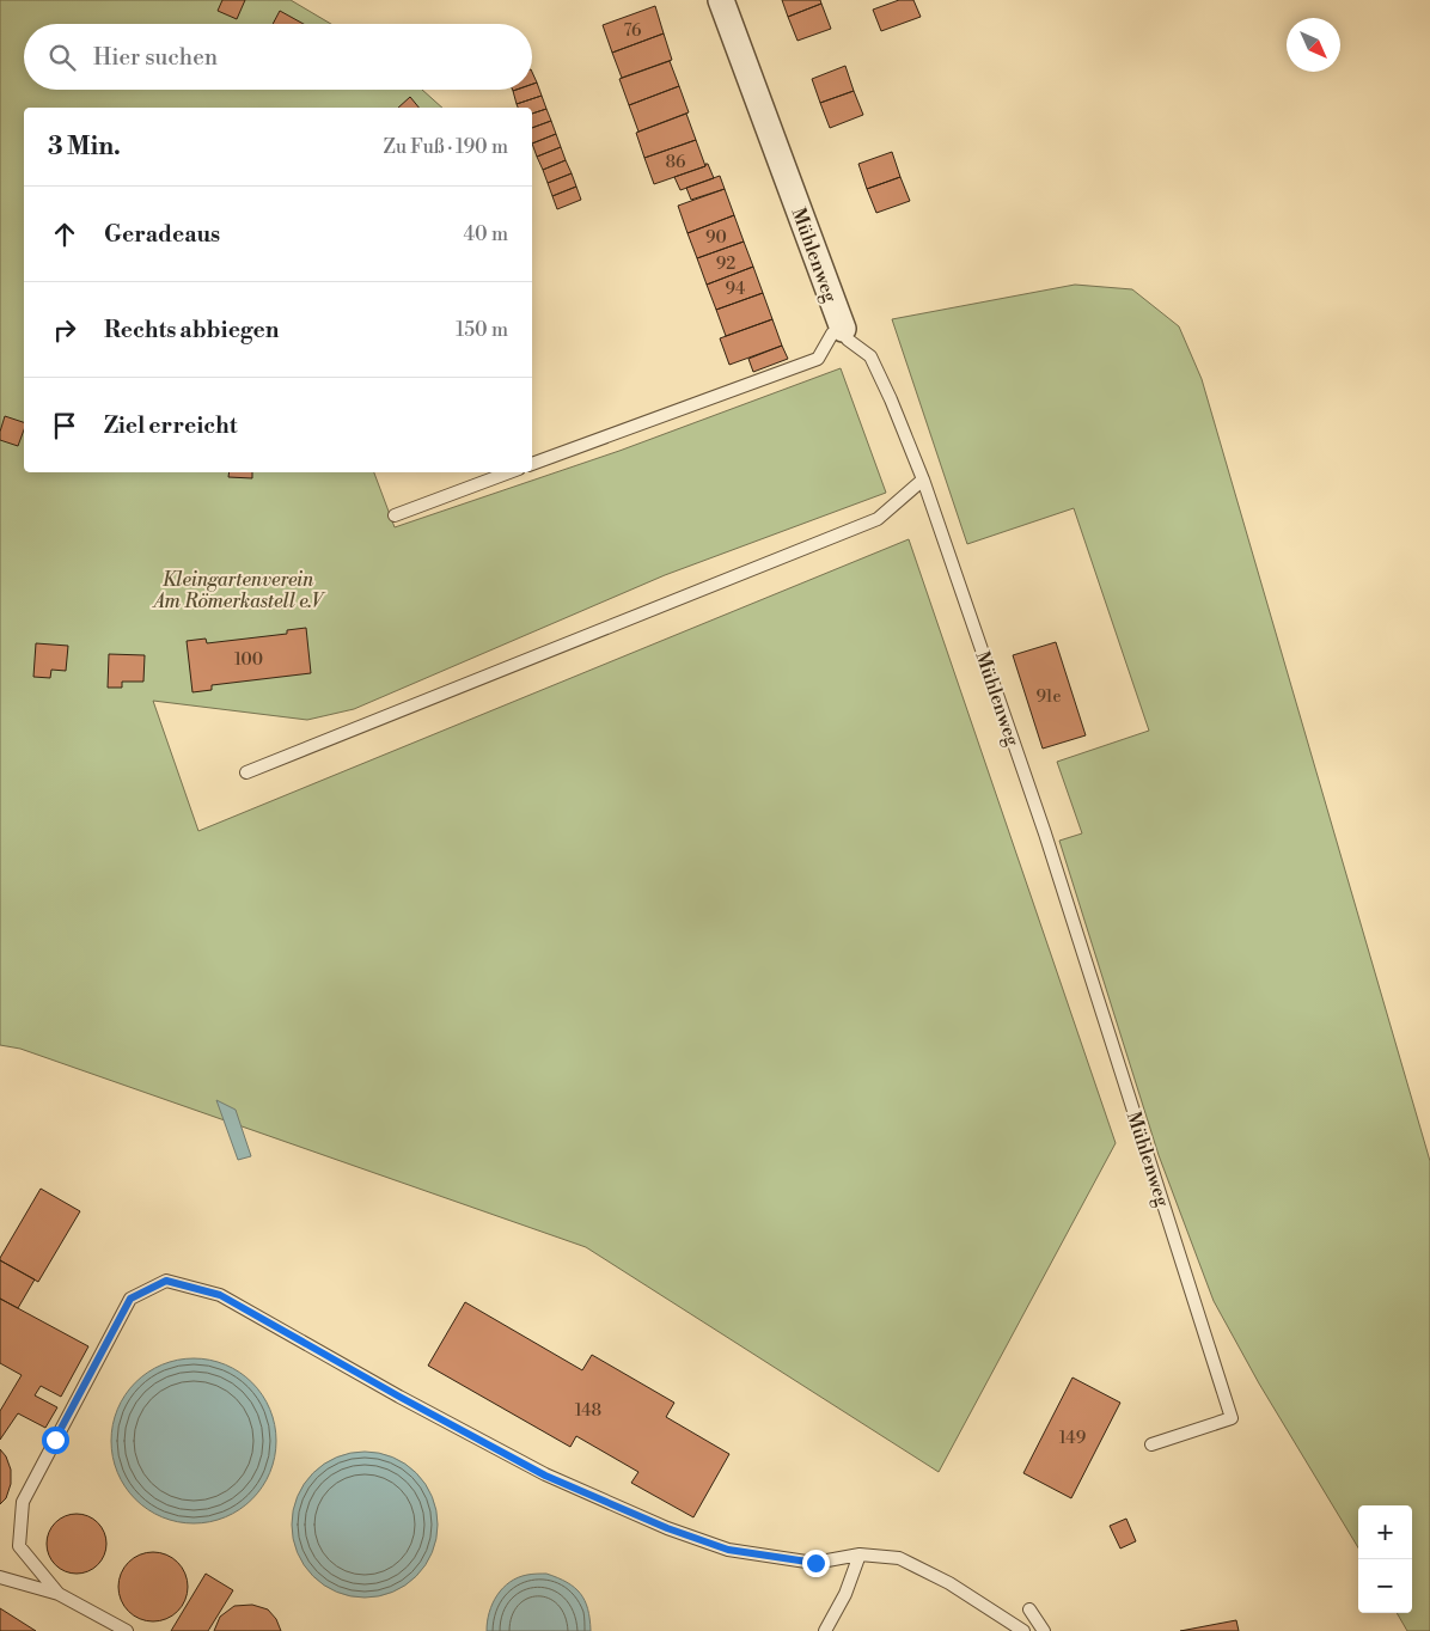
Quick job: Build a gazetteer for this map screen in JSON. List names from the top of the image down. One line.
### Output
{"streets":{"street":["Mühlenweg"]},"parks":["Kleingartenverein Am Römerkastell e.V"],"house_numbers":["76","86","90","92","94","100","91e","148","149"],"north":"bottom right","page":{"search":"Hier suchen","heading":["3 Min.","Zu Fuß · 190 m"],"list":[["Geradeaus","40 m"],["Rechts abbiegen","150 m"],"Ziel erreicht"],"map_buttons":["+","−"]}}
